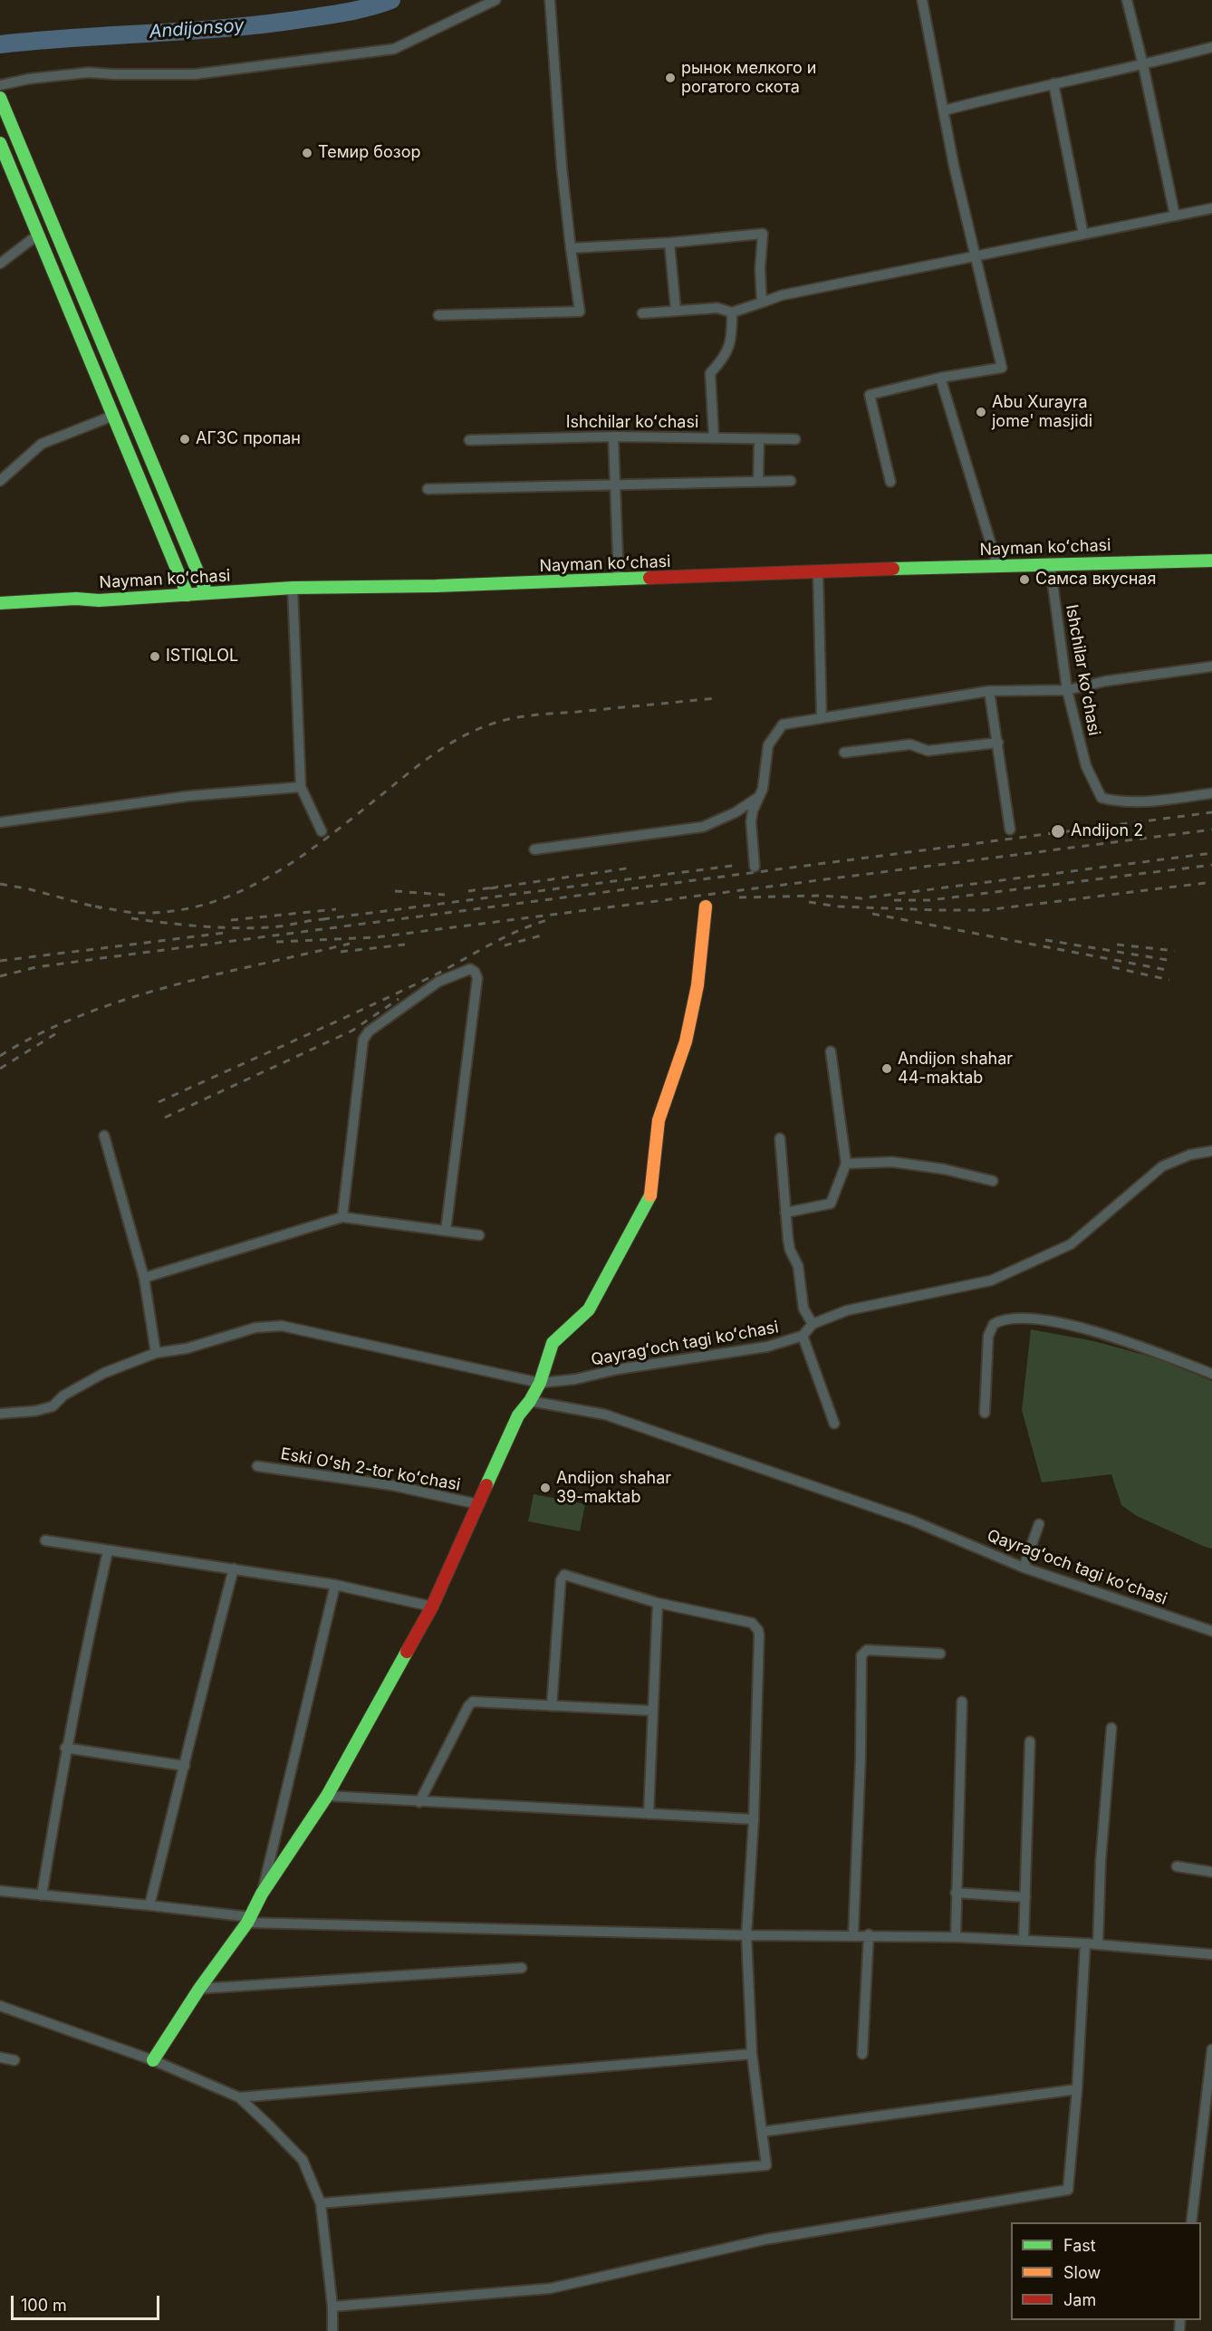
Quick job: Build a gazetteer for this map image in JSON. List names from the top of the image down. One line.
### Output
{"streets":{"main road":["Nayman koʻchasi"],"street":["Ishchilar koʻchasi","Qayragʻoch tagi koʻchasi","Eski Oʻsh 2-tor koʻchasi"]},"crossings":[["Ishchilar koʻchasi","Nayman koʻchasi"]],"water":["Andijonsoy"],"places":["рынок мелкого и рогатого скота","Темир бозор","Abu Xurayra jome' masjidi","АГЗС пропан","Самса вкусная","ISTIQLOL","Andijon 2","Andijon shahar 44-maktab","Andijon shahar 39-maktab"],"legend":["Fast","Slow","Jam"],"scale_bar":"100 m"}
